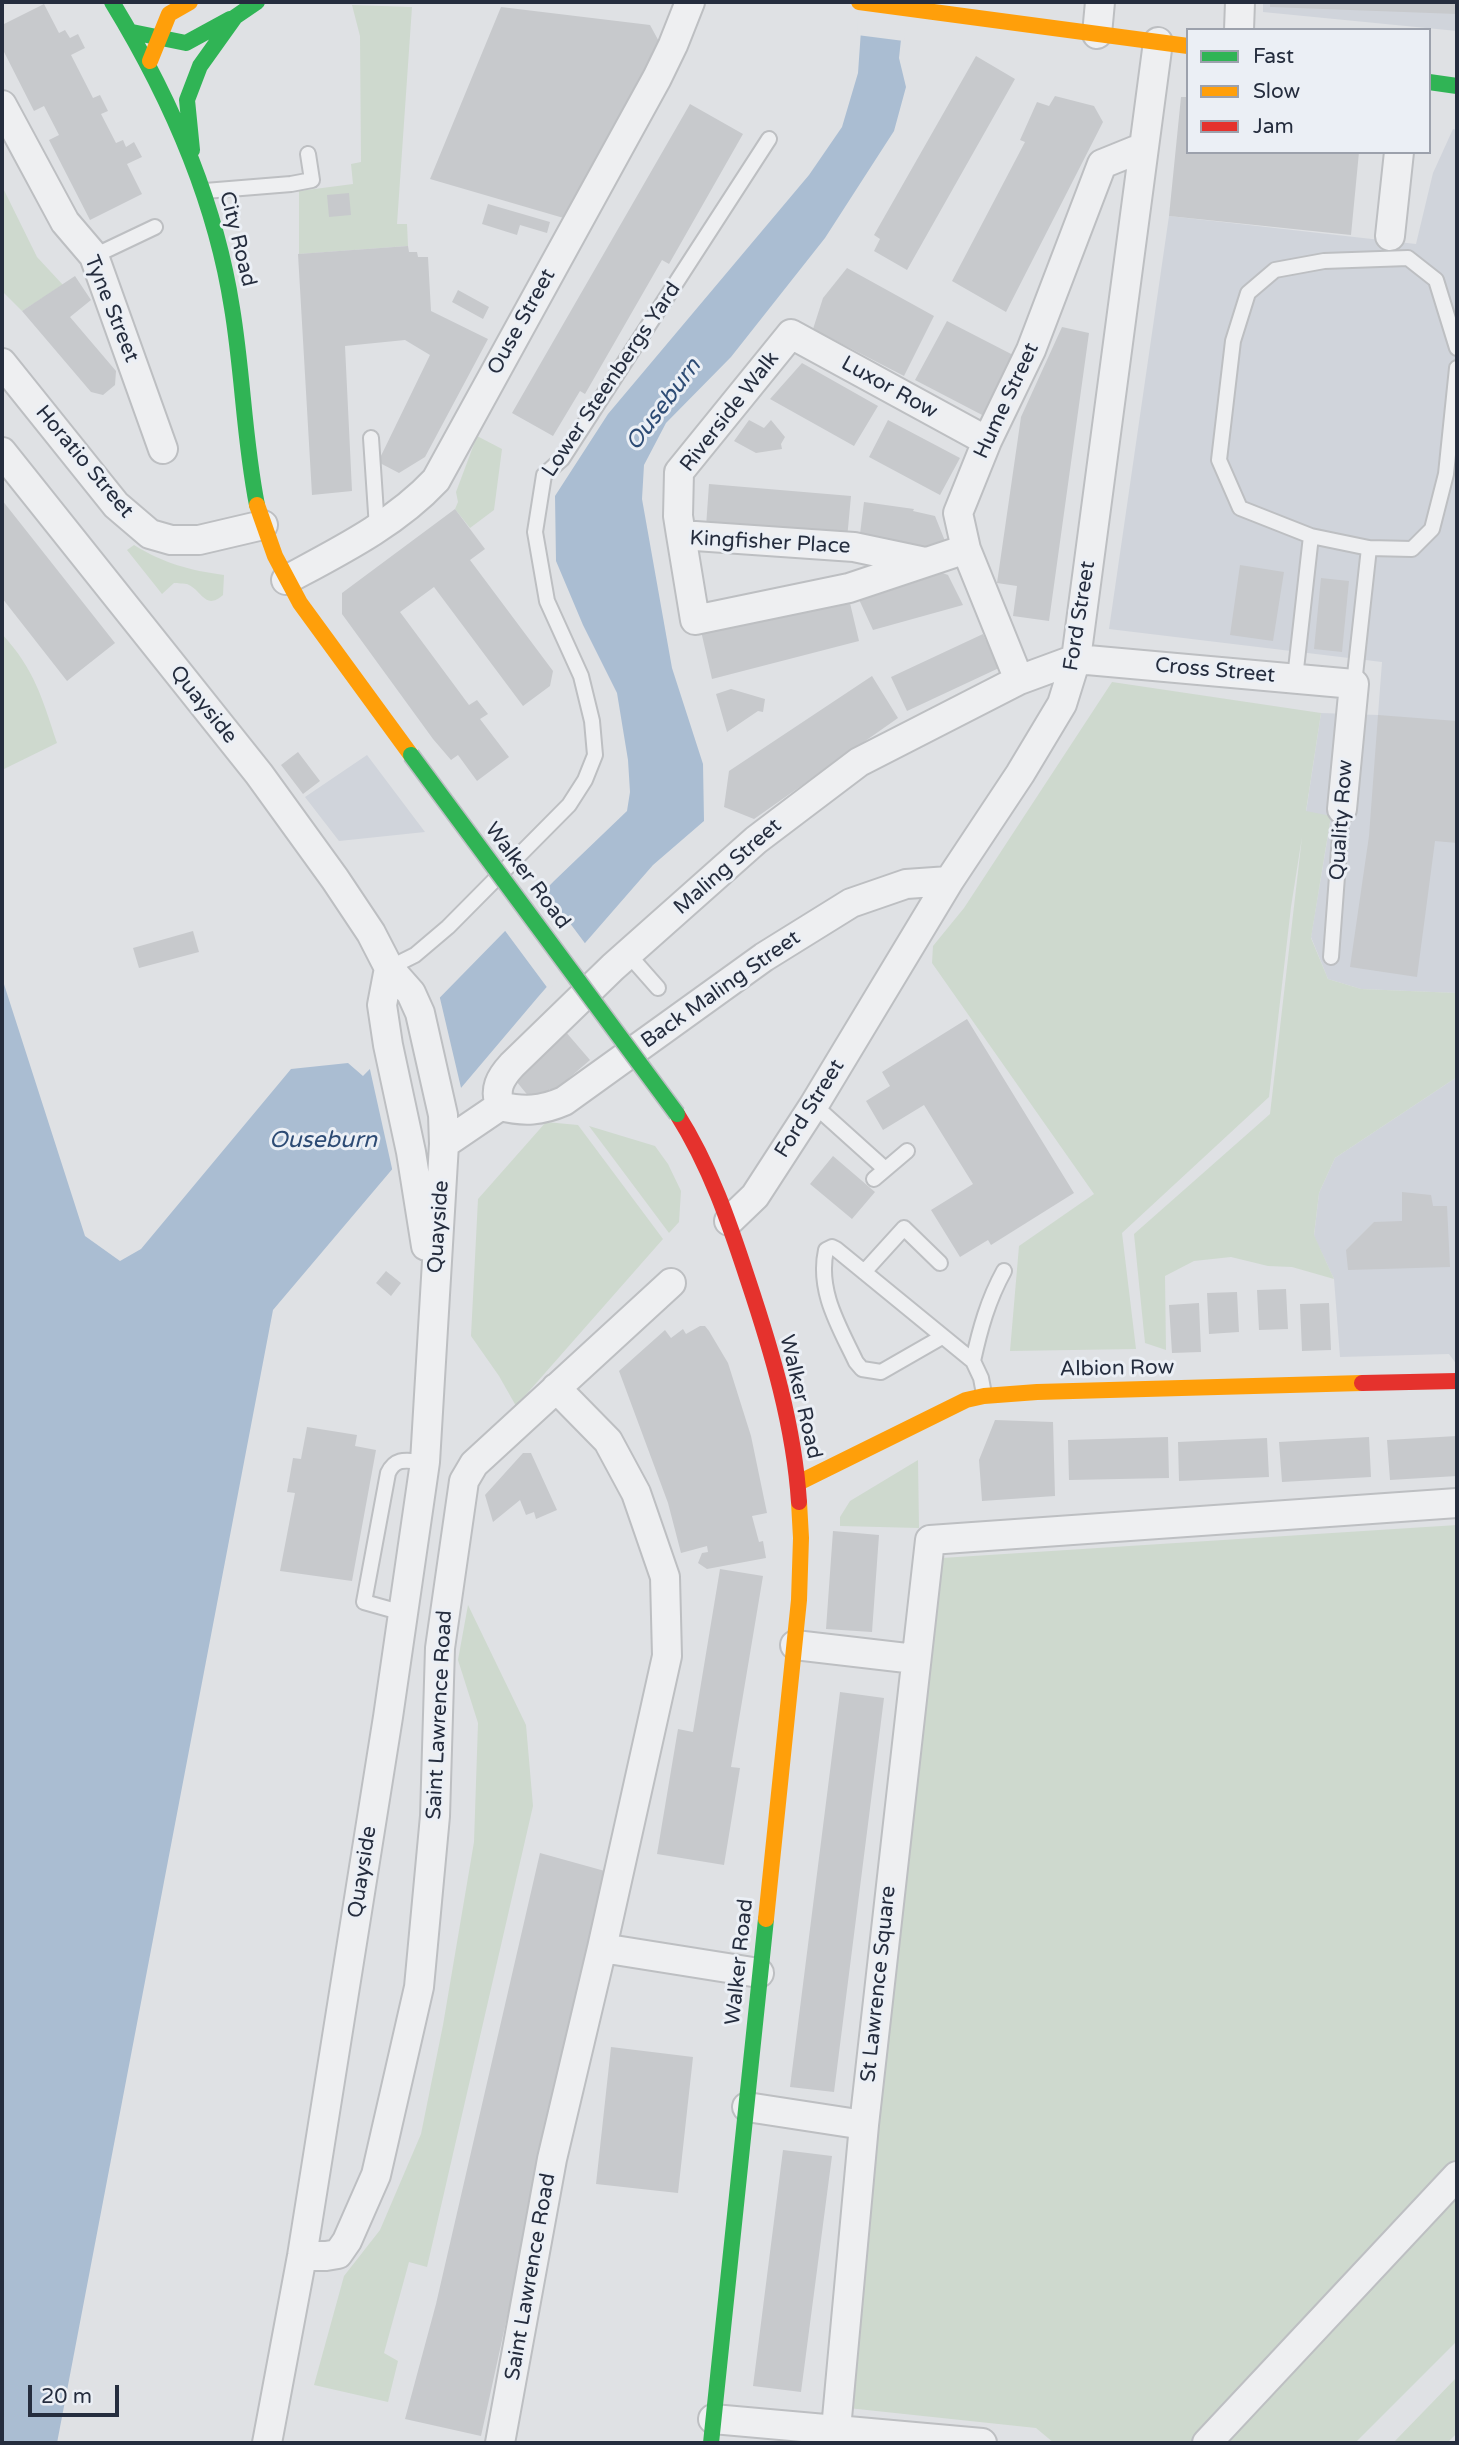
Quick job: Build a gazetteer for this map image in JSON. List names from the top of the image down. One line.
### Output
{"streets":{"main road":["City Road","Walker Road","Albion Row"],"street":["Tyne Street","Ouse Street","Luxor Row","Hume Street","Riverside Walk","Horatio Street","Kingfisher Place","Ford Street","Cross Street","Quayside","Quality Row","Maling Street","Back Maling Street","Saint Lawrence Road","St Lawrence Square"],"lane":["Lower Steenbergs Yard"]},"crossings":[["City Road","Horatio Street"],["City Road","Walker Road"],["Ouse Street","Walker Road"],["Lower Steenbergs Yard","Quayside"],["Luxor Row","Hume Street"],["Luxor Row","Riverside Walk"],["Hume Street","Kingfisher Place"],["Hume Street","Ford Street"],["Hume Street","Maling Street"],["Riverside Walk","Kingfisher Place"],["Horatio Street","Walker Road"],["Ford Street","Cross Street"],["Ford Street","Maling Street"],["Ford Street","Walker Road"],["Ford Street","Back Maling Street"],["Cross Street","Quality Row"],["Cross Street","Maling Street"],["Quayside","Maling Street"],["Quayside","Saint Lawrence Road"],["Maling Street","Back Maling Street"],["Walker Road","Albion Row"]],"water":["Ouseburn"],"legend":["Fast","Slow","Jam"],"scale_bar":"20 m"}
